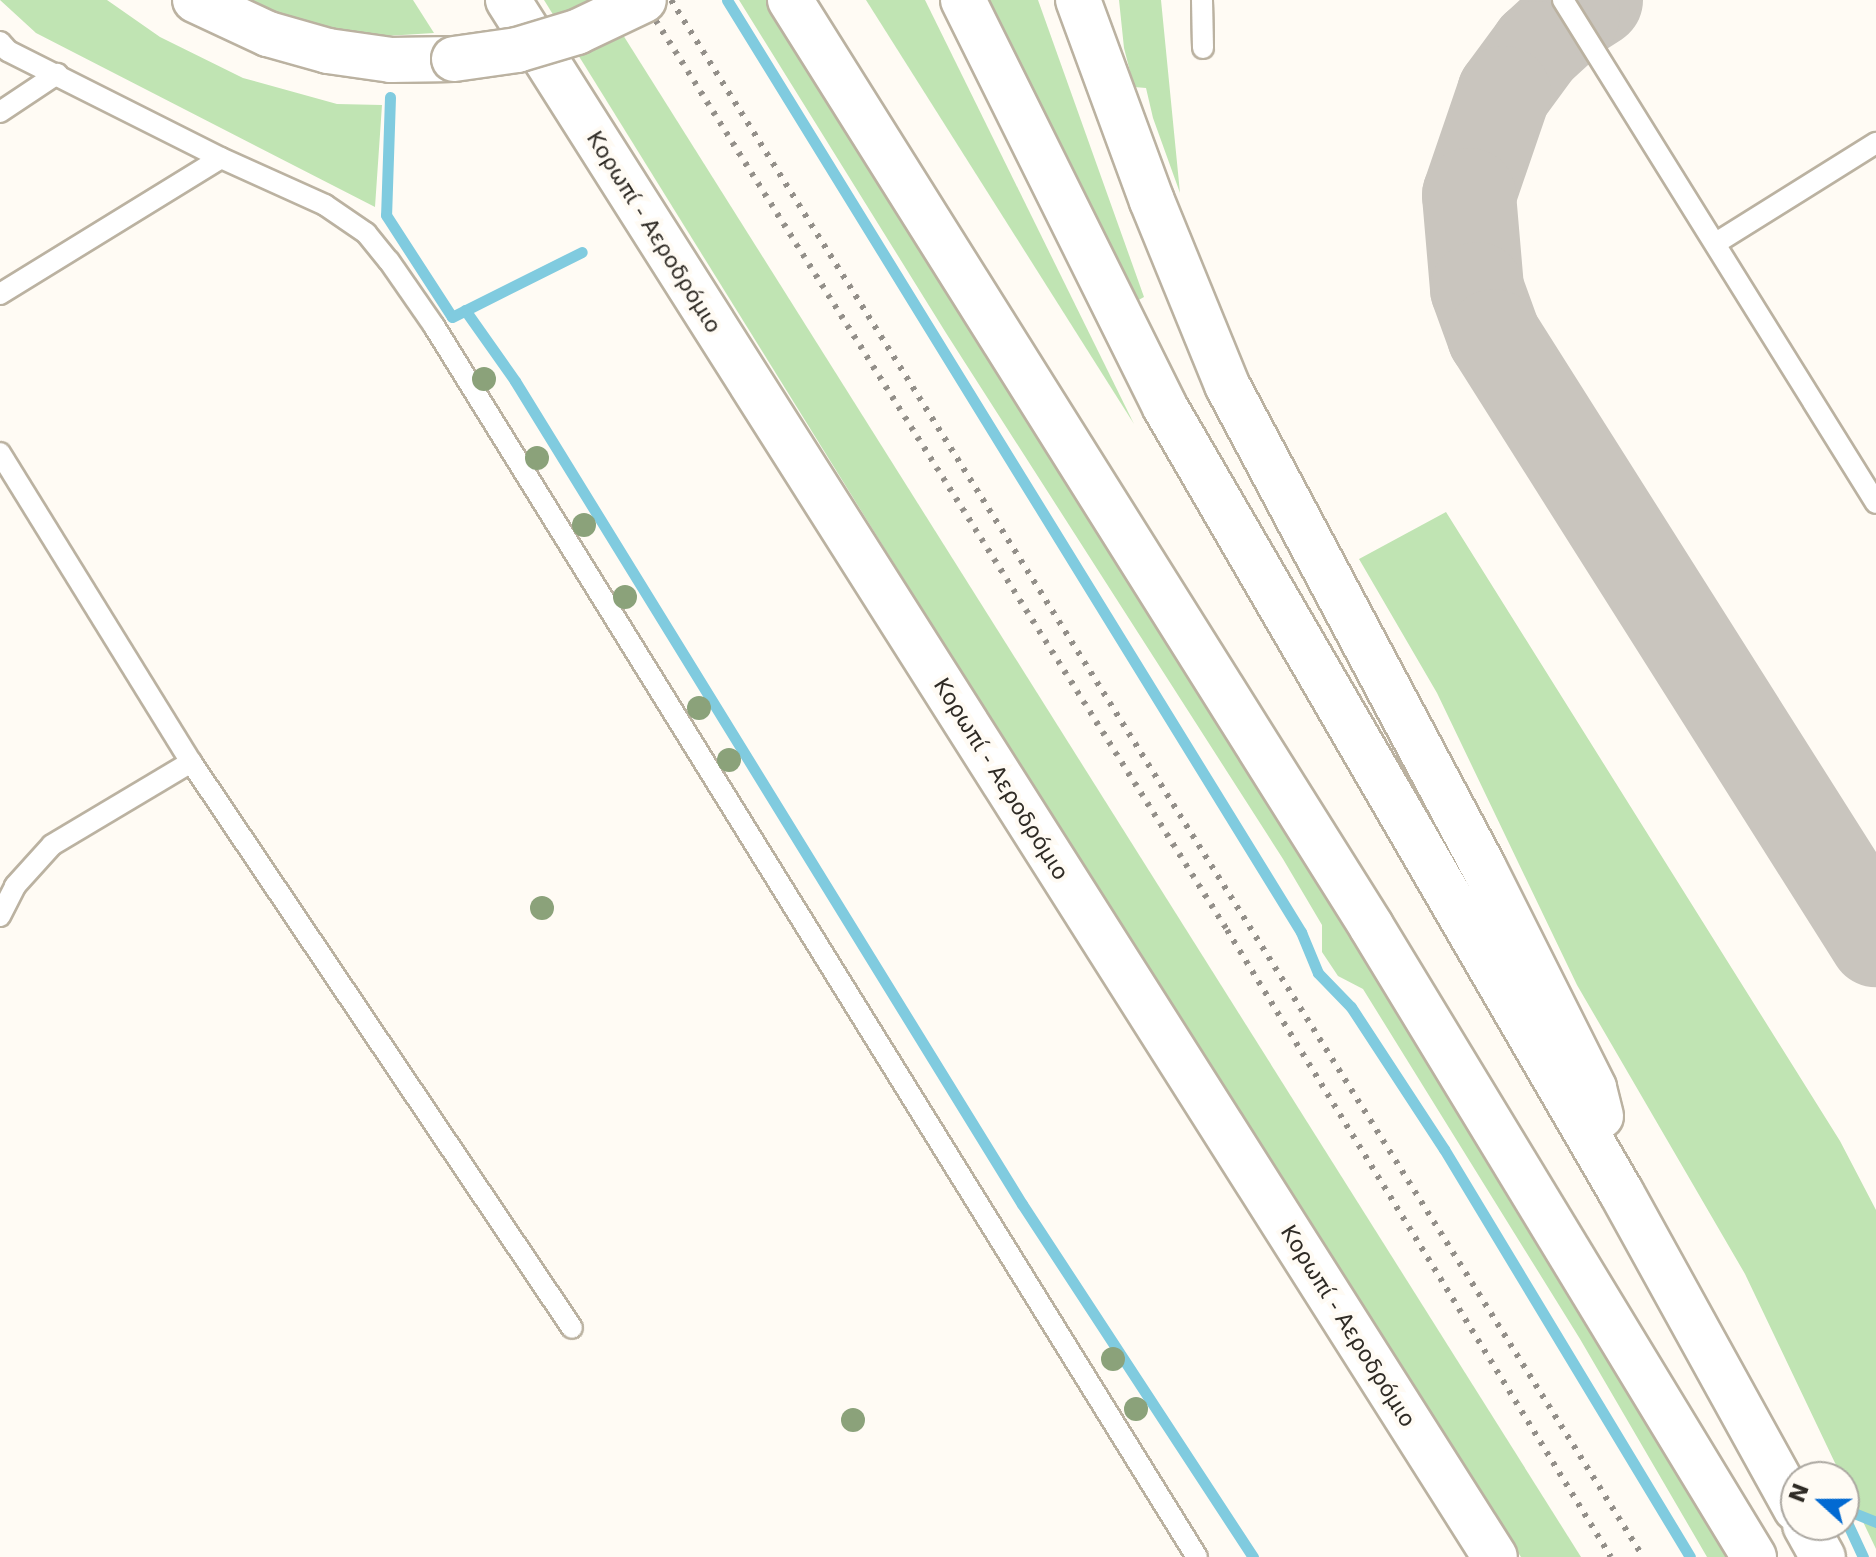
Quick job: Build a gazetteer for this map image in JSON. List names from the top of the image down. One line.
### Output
{"streets":{"main road":["Κορωπί - Αεροδρόμιο"]},"north":"left"}
